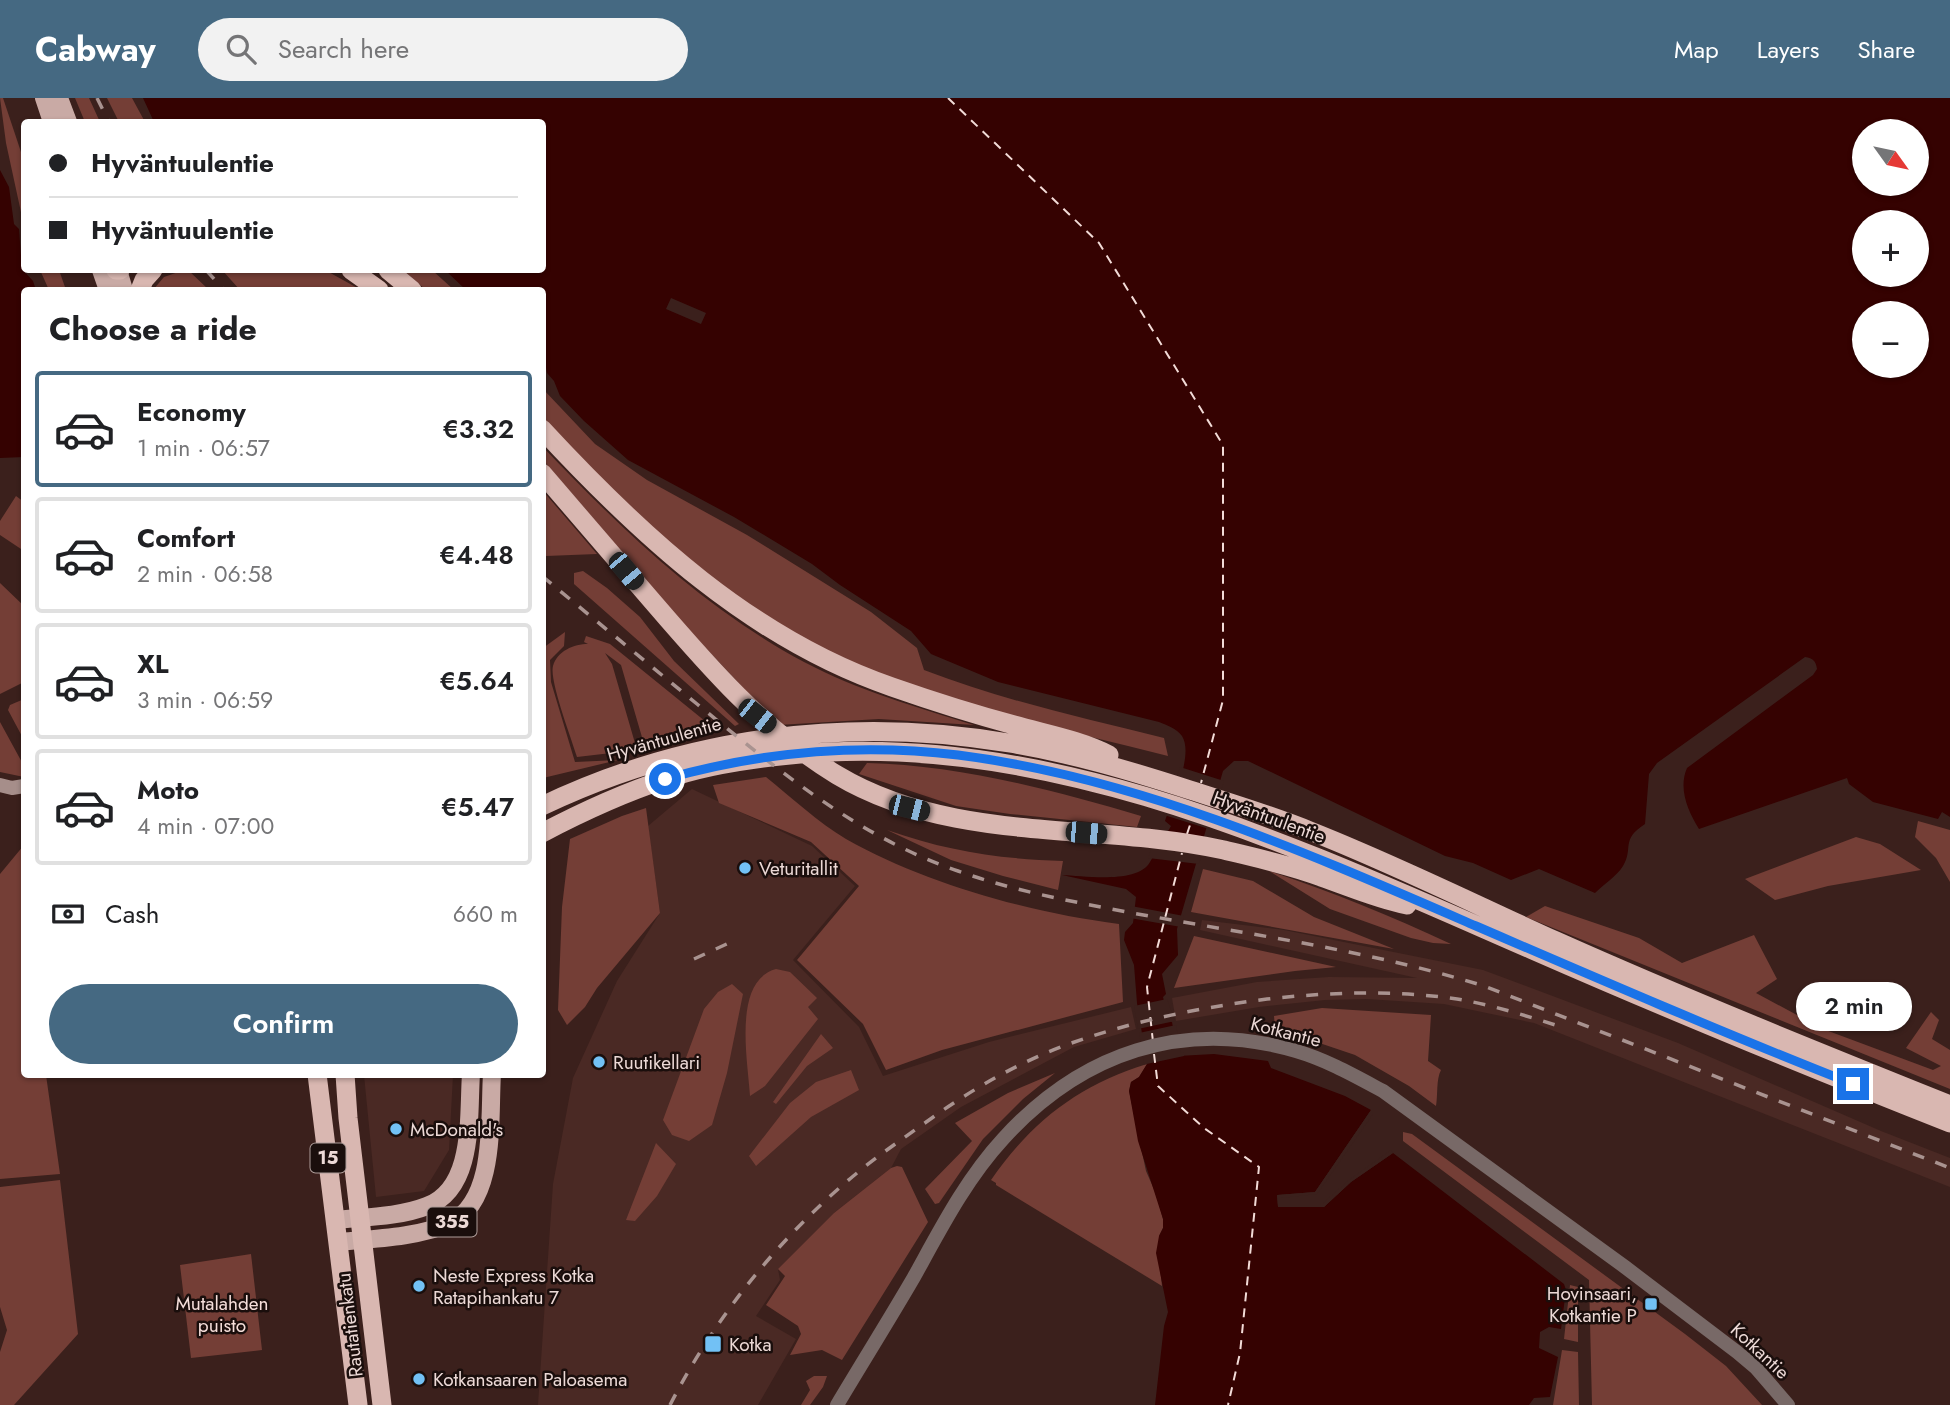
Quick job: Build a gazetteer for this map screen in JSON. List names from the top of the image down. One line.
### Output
{"streets":{"highway":["Hyväntuulentie","15","Rautatienkatu"],"main road":["355"],"street":["Kotkantie"]},"crossings":[["15","355"],["15","Rautatienkatu"],["355","Rautatienkatu"]],"parks":["Mutalahden puisto"],"places":{"other":["Veturitallit","Ruutikellari","McDonald's","Neste Express Kotka Ratapihankatu 7","Kotkansaaren Paloasema"],"transit":["Hovinsaari, Kotkantie P","Kotka"]},"north":"bottom right","page":{"header":"Cabway","search":"Search here","nav":["Map","Layers","Share"],"map_buttons":["+","−"],"banner":["Hyväntuulentie","Hyväntuulentie"],"heading":"Choose a ride","list":[{"name":"Economy","note":"1 min · 06:57","value":"€3.32"},{"name":"Comfort","note":"2 min · 06:58","value":"€4.48"},{"name":"XL","note":"3 min · 06:59","value":"€5.64"},{"name":"Moto","note":"4 min · 07:00","value":"€5.47"}],"pay":["Cash","660 m"],"buttons":"Confirm","bubble":"2 min"}}
